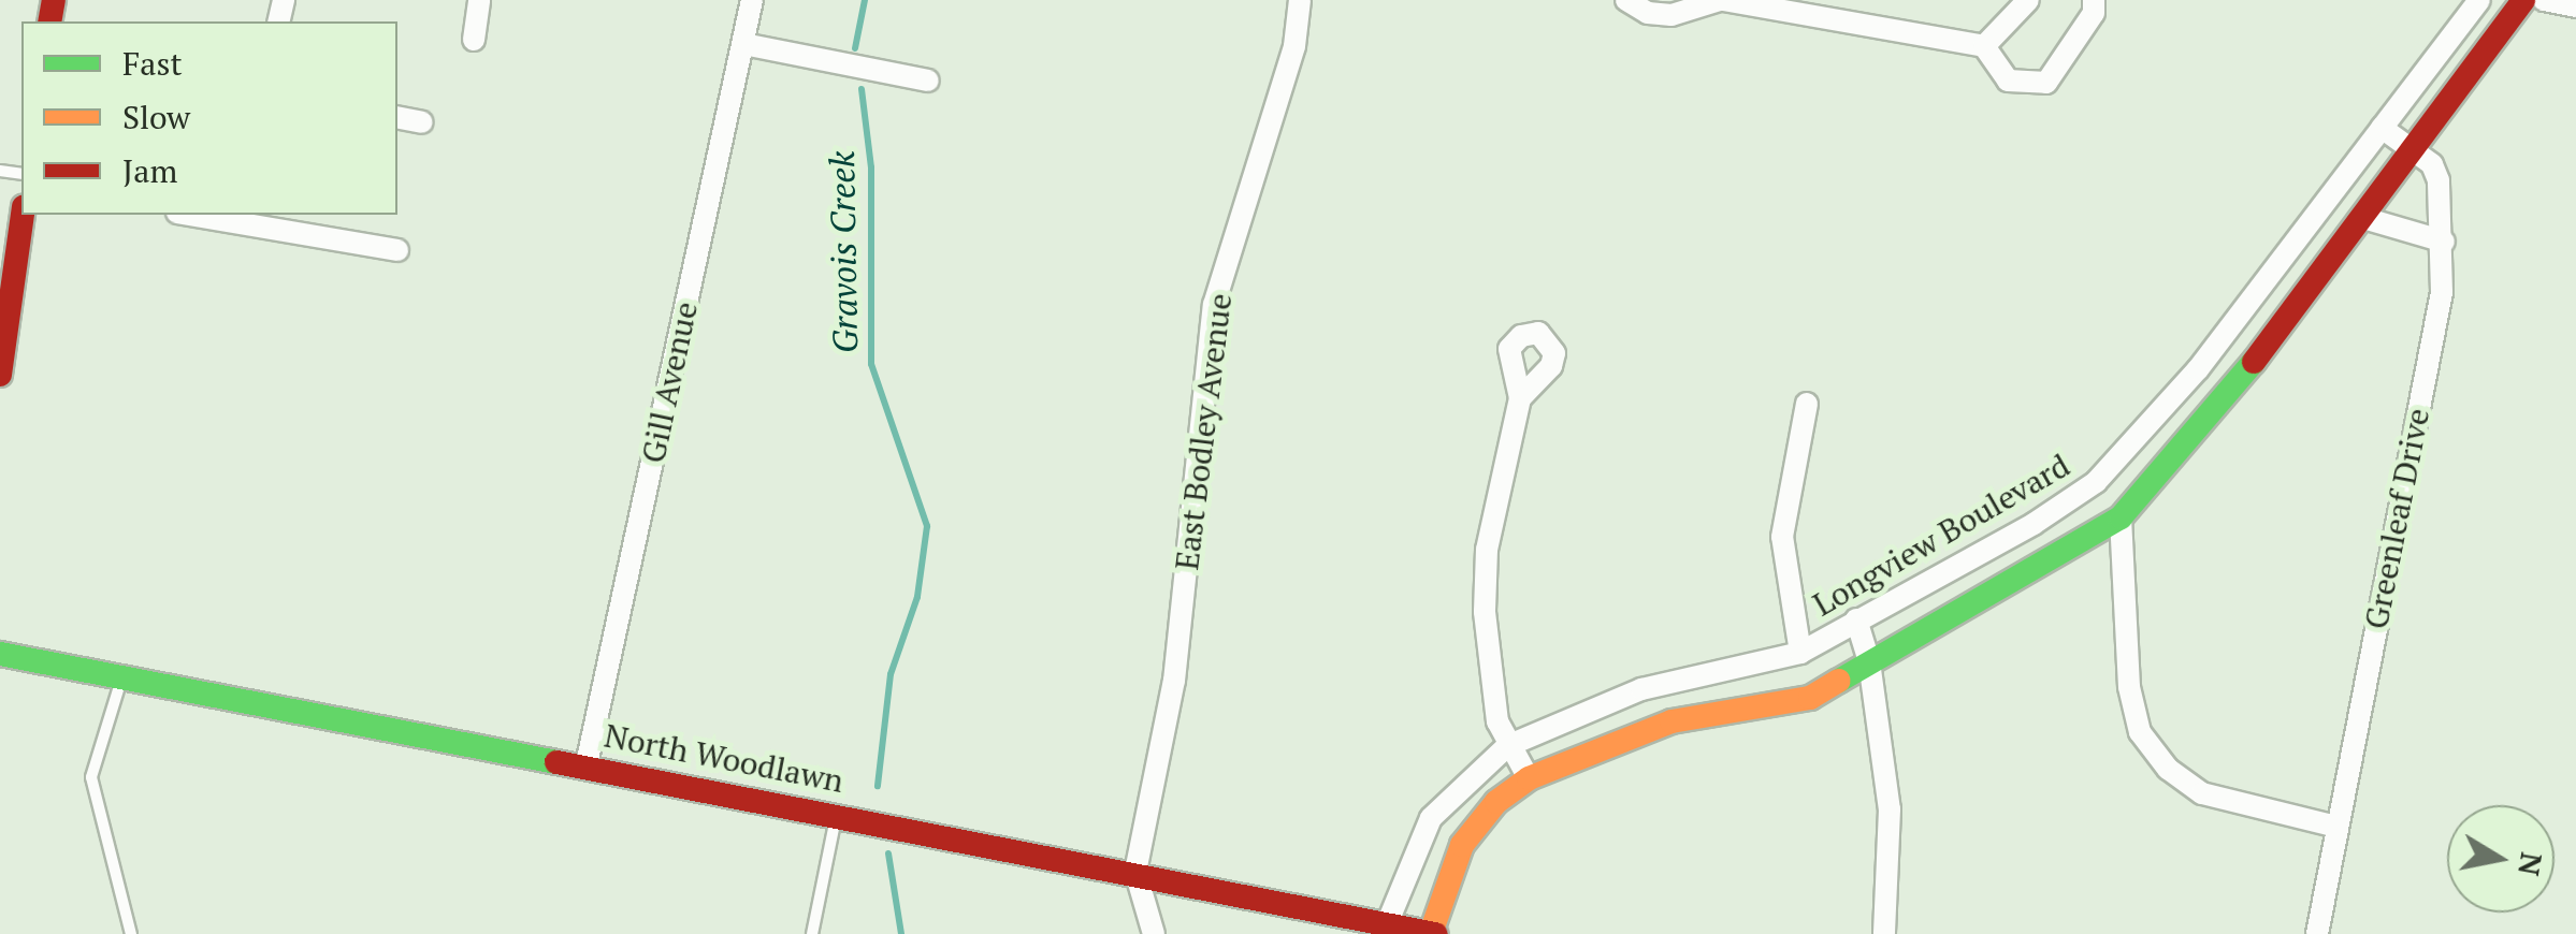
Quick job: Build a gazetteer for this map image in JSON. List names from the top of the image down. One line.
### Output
{"streets":{"street":["Gill Avenue","East Bodley Avenue","Greenleaf Drive","Longview Boulevard","North Woodlawn"]},"crossings":[["Gill Avenue","North Woodlawn"],["East Bodley Avenue","North Woodlawn"],["Greenleaf Drive","Longview Boulevard"],["Longview Boulevard","North Woodlawn"]],"water":["Gravois Creek"],"legend":["Fast","Slow","Jam"],"north":"right"}
